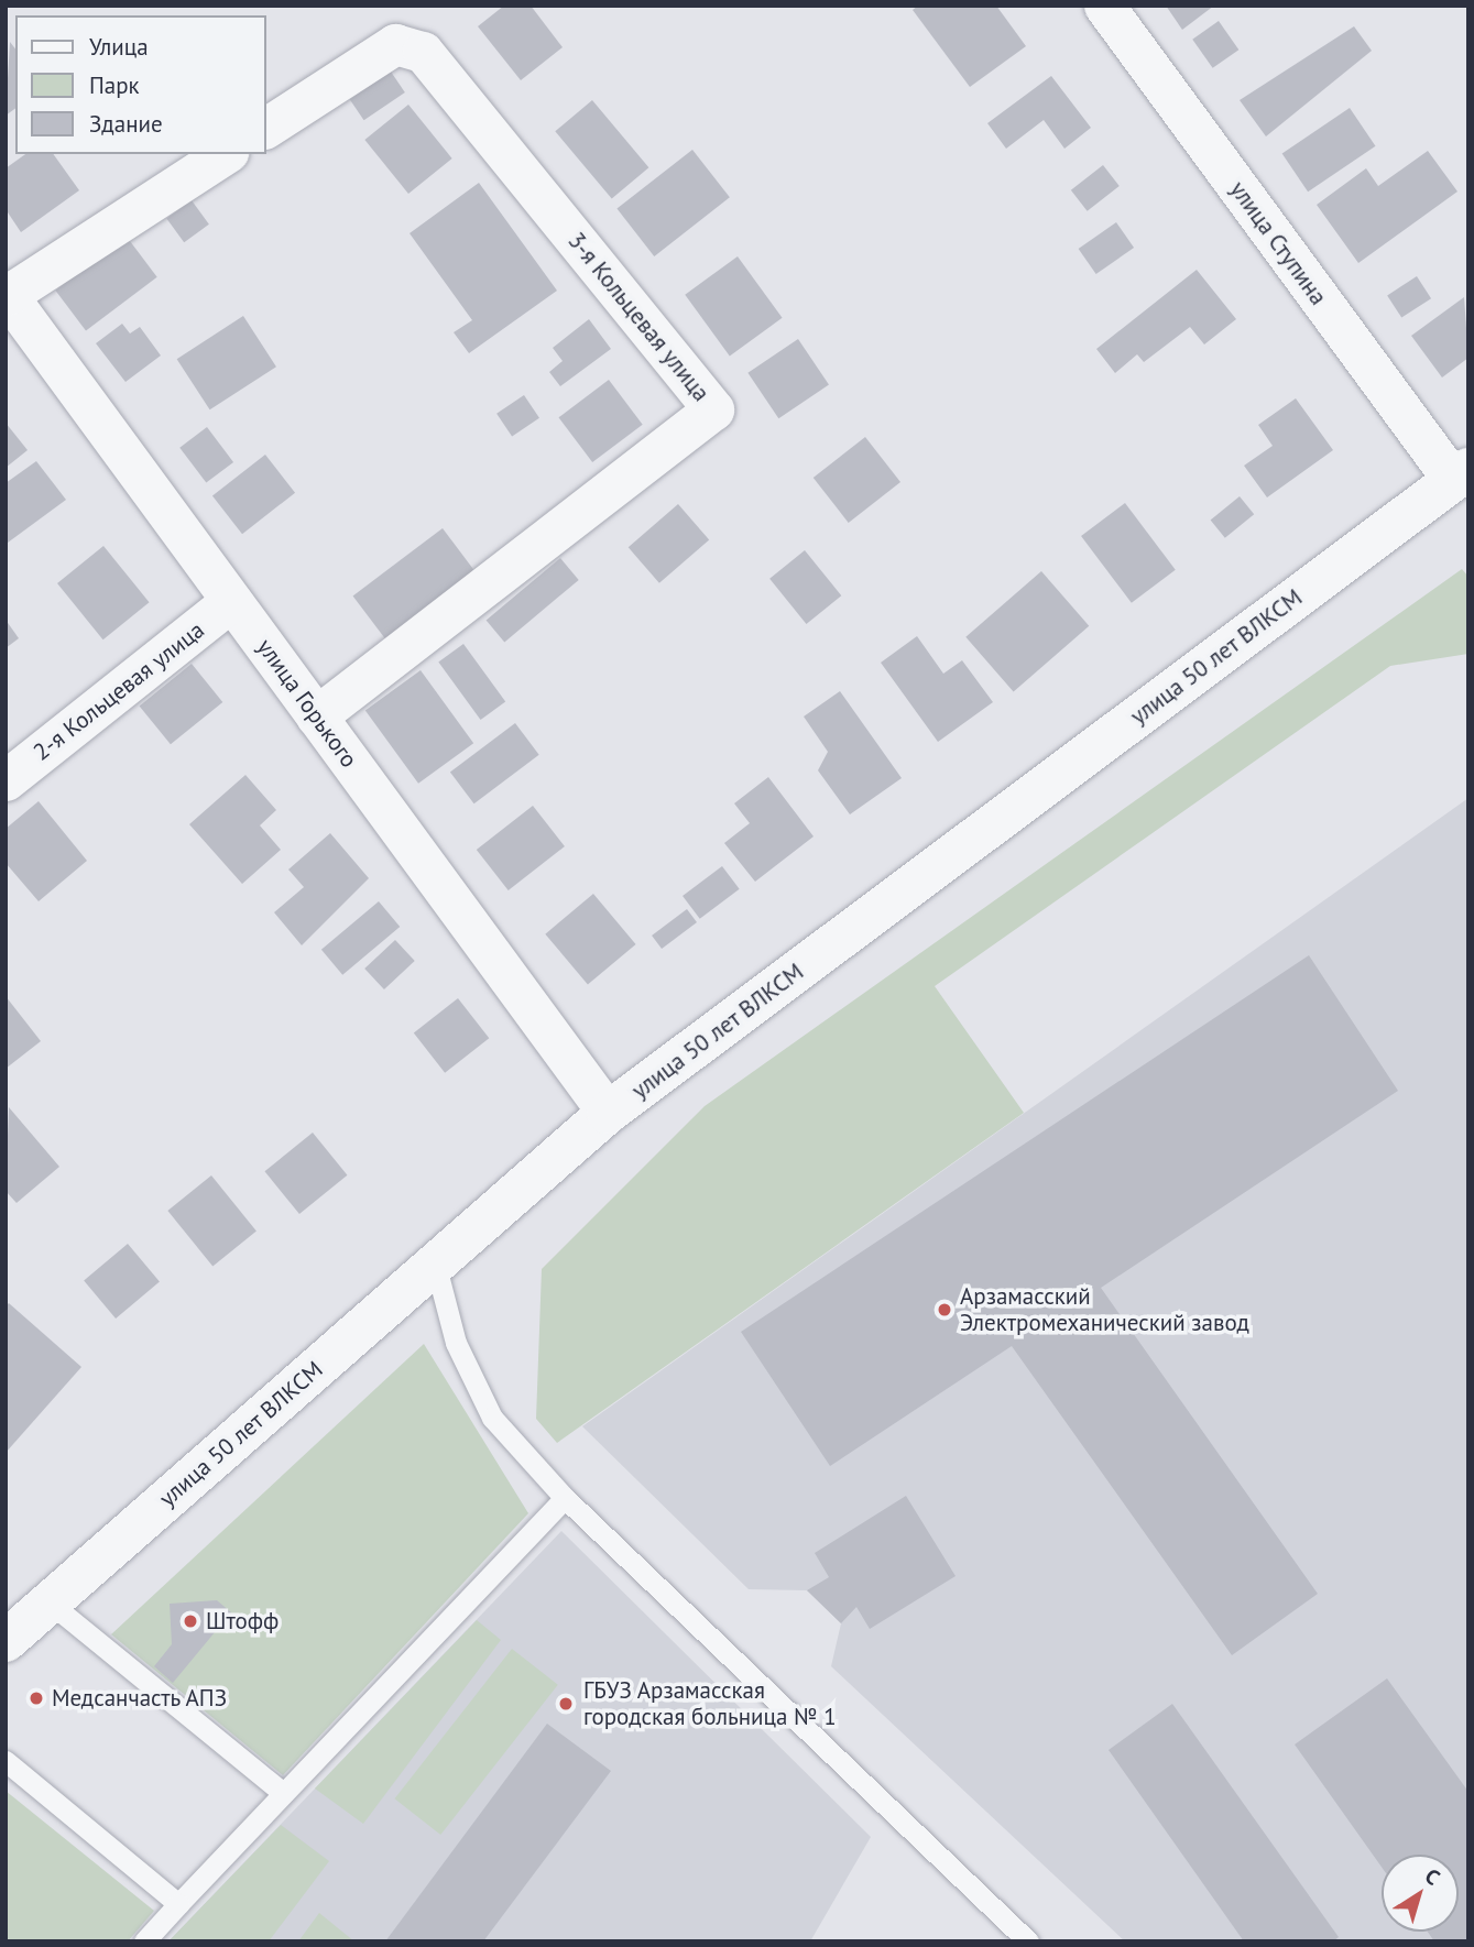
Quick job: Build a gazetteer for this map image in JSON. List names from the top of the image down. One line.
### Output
{"streets":{"street":["улица Ступина","3-я Кольцевая улица","улица 50 лет ВЛКСМ","2-я Кольцевая улица","улица Горького"]},"crossings":[["улица Ступина","улица 50 лет ВЛКСМ"],["3-я Кольцевая улица","улица Горького"],["улица 50 лет ВЛКСМ","улица Горького"],["2-я Кольцевая улица","улица Горького"]],"places":["Арзамасский Электромеханический завод","Штофф","Медсанчасть АПЗ","ГБУЗ Арзамасская городская больница № 1"],"legend":["Улица","Парк","Здание"],"north":"top right"}
